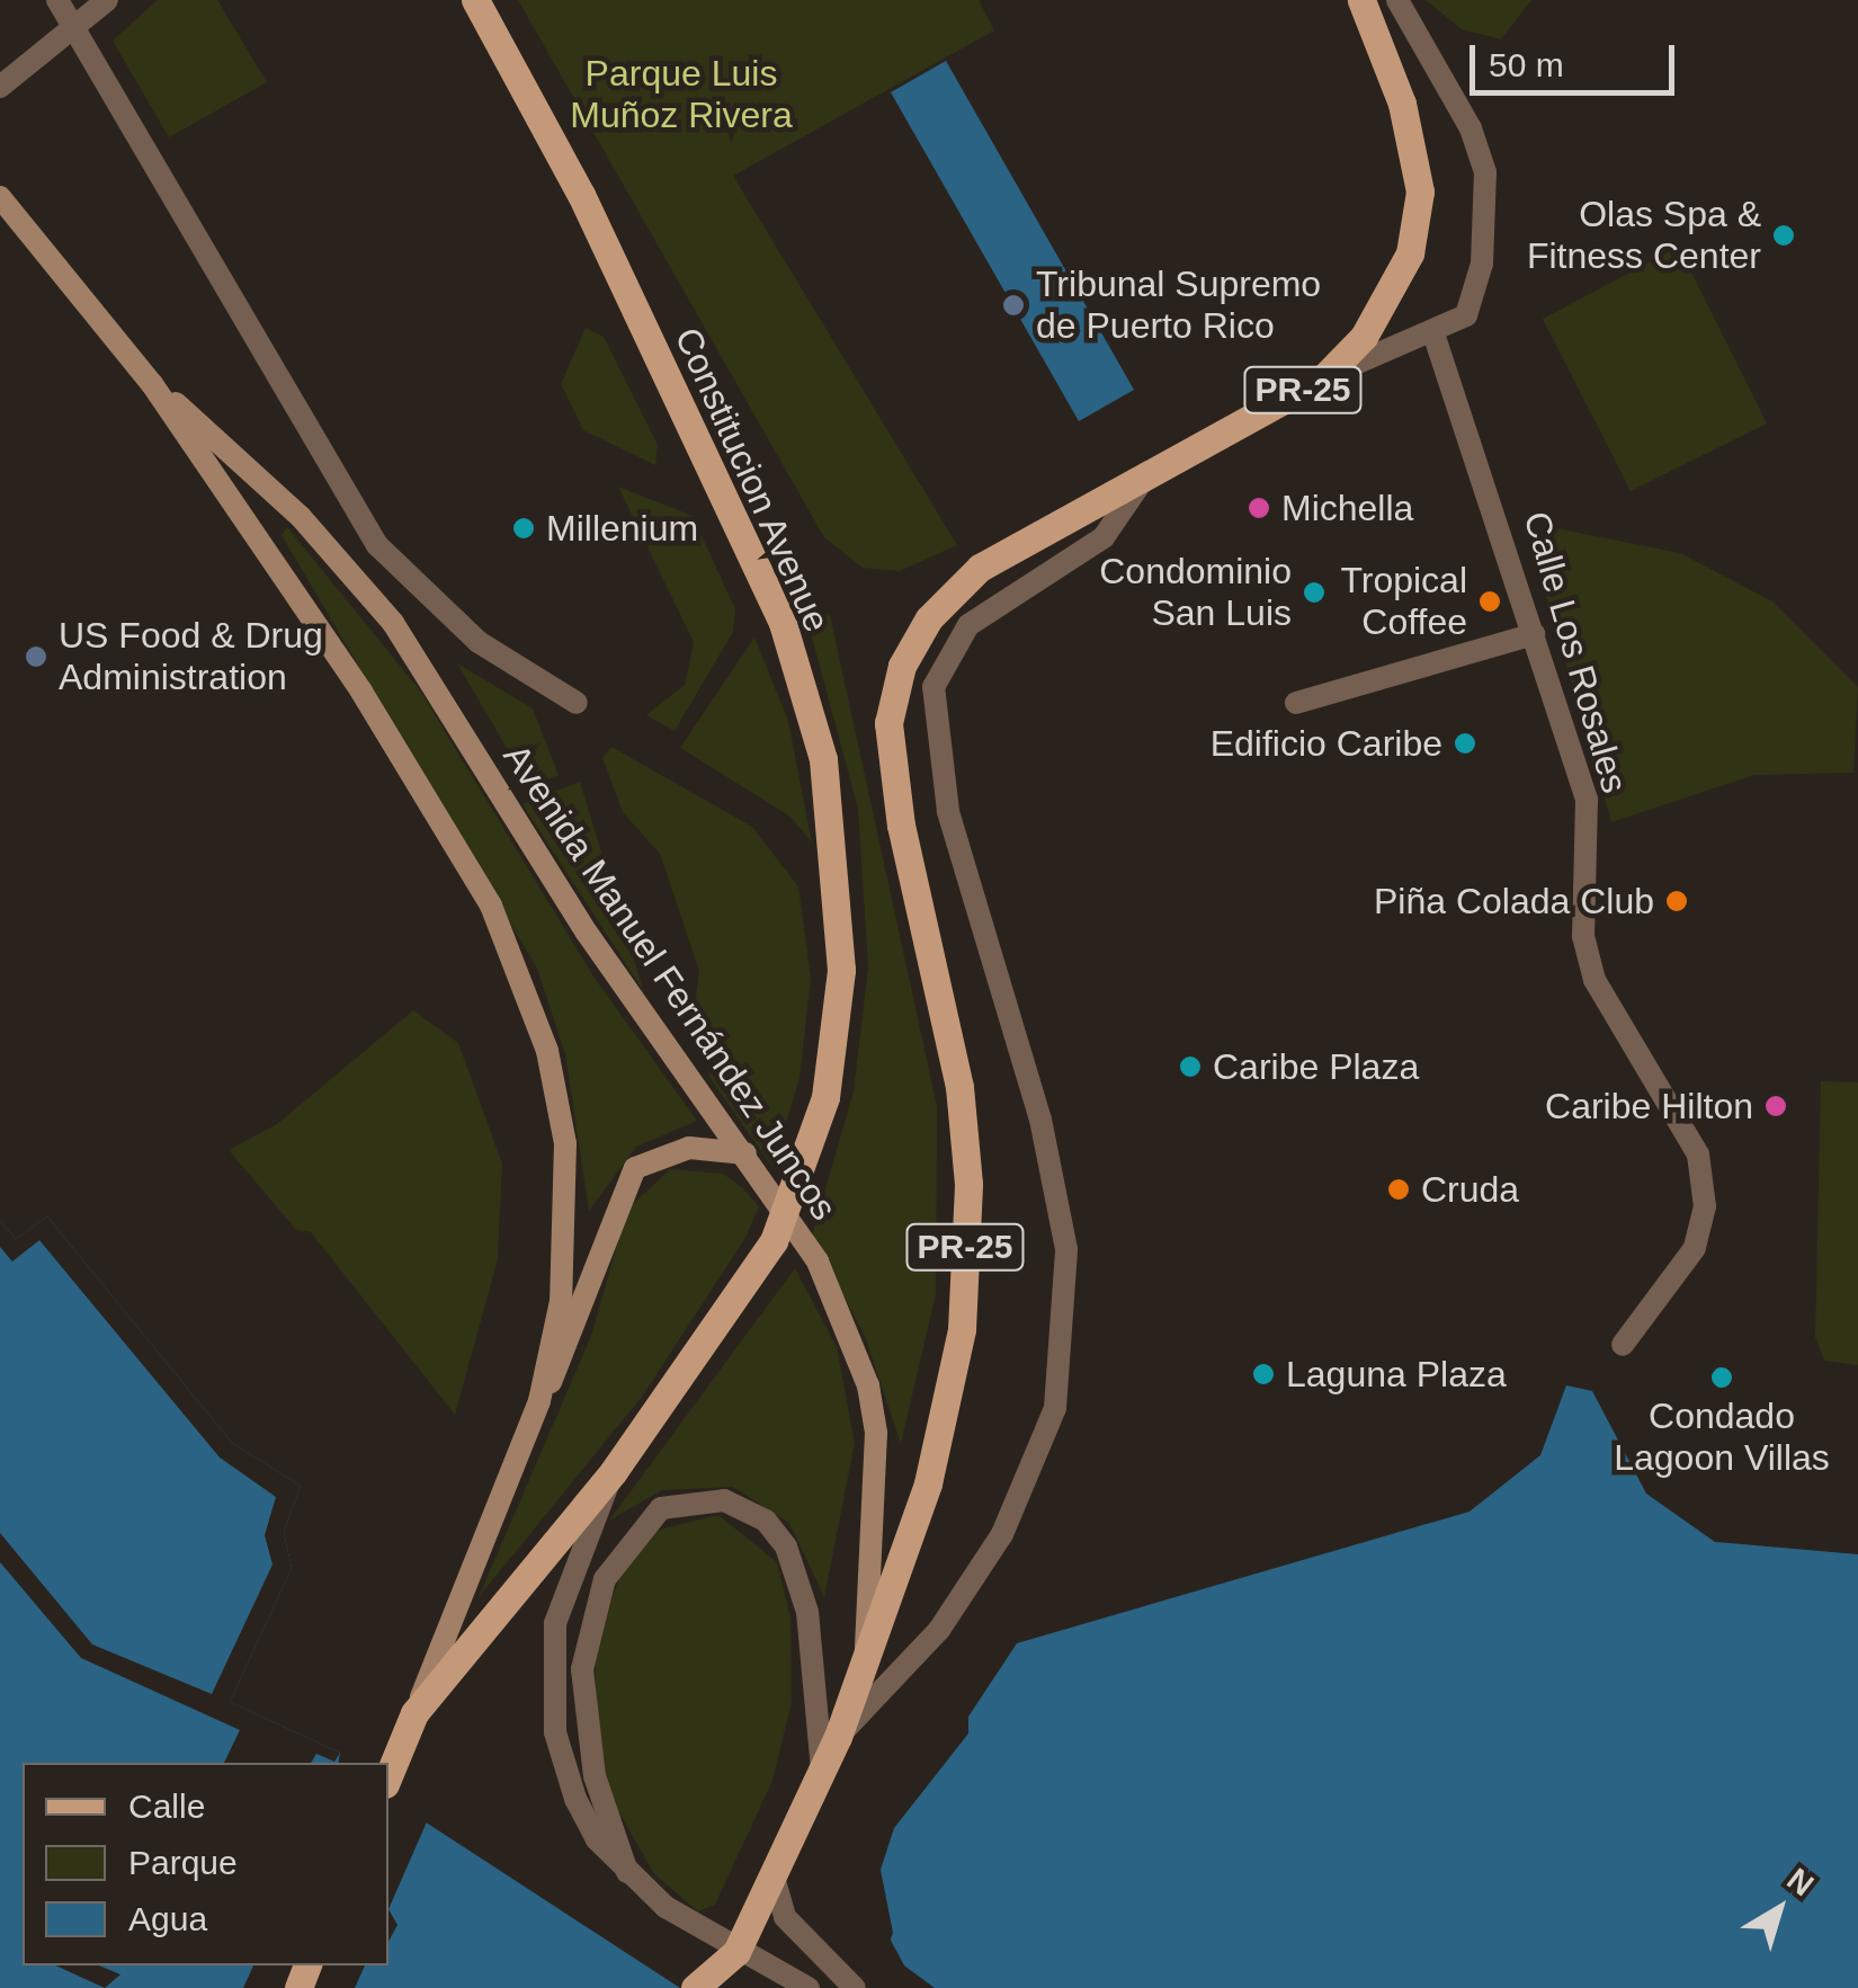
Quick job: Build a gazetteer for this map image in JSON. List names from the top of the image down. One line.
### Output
{"streets":{"main road":["PR-25","Constitucion Avenue","Avenida Manuel Fernández Juncos"],"street":["Calle Los Rosales"]},"crossings":[["PR-25","Avenida Manuel Fernández Juncos"]],"parks":["Parque Luis Muñoz Rivera"],"places":["Olas Spa & Fitness Center","Tribunal Supremo de Puerto Rico","Michella","Millenium","Condominio San Luis","Tropical Coffee","US Food & Drug Administration","Edificio Caribe","Piña Colada Club","Caribe Plaza","Caribe Hilton","Cruda","Laguna Plaza","Condado Lagoon Villas"],"legend":["Calle","Parque","Agua"],"scale_bar":"50 m","north":"top right"}
